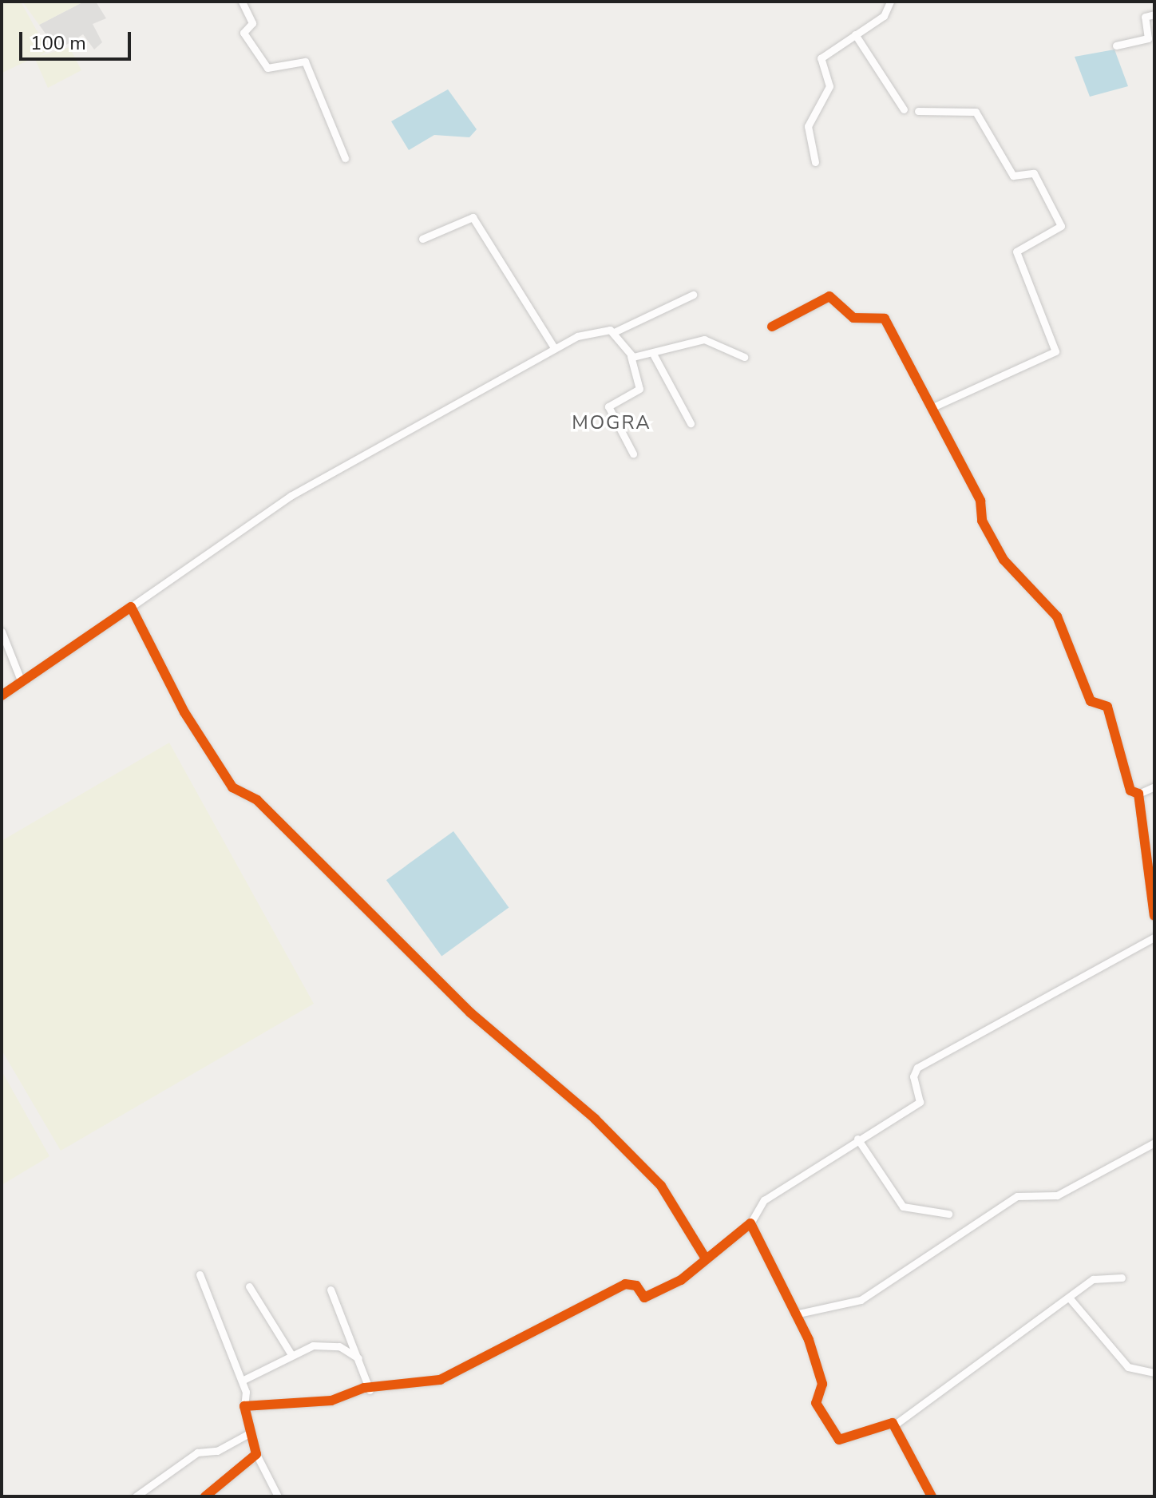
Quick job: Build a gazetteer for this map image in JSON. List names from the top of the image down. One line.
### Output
{"districts":["MOGRA"],"scale_bar":"100 m"}
